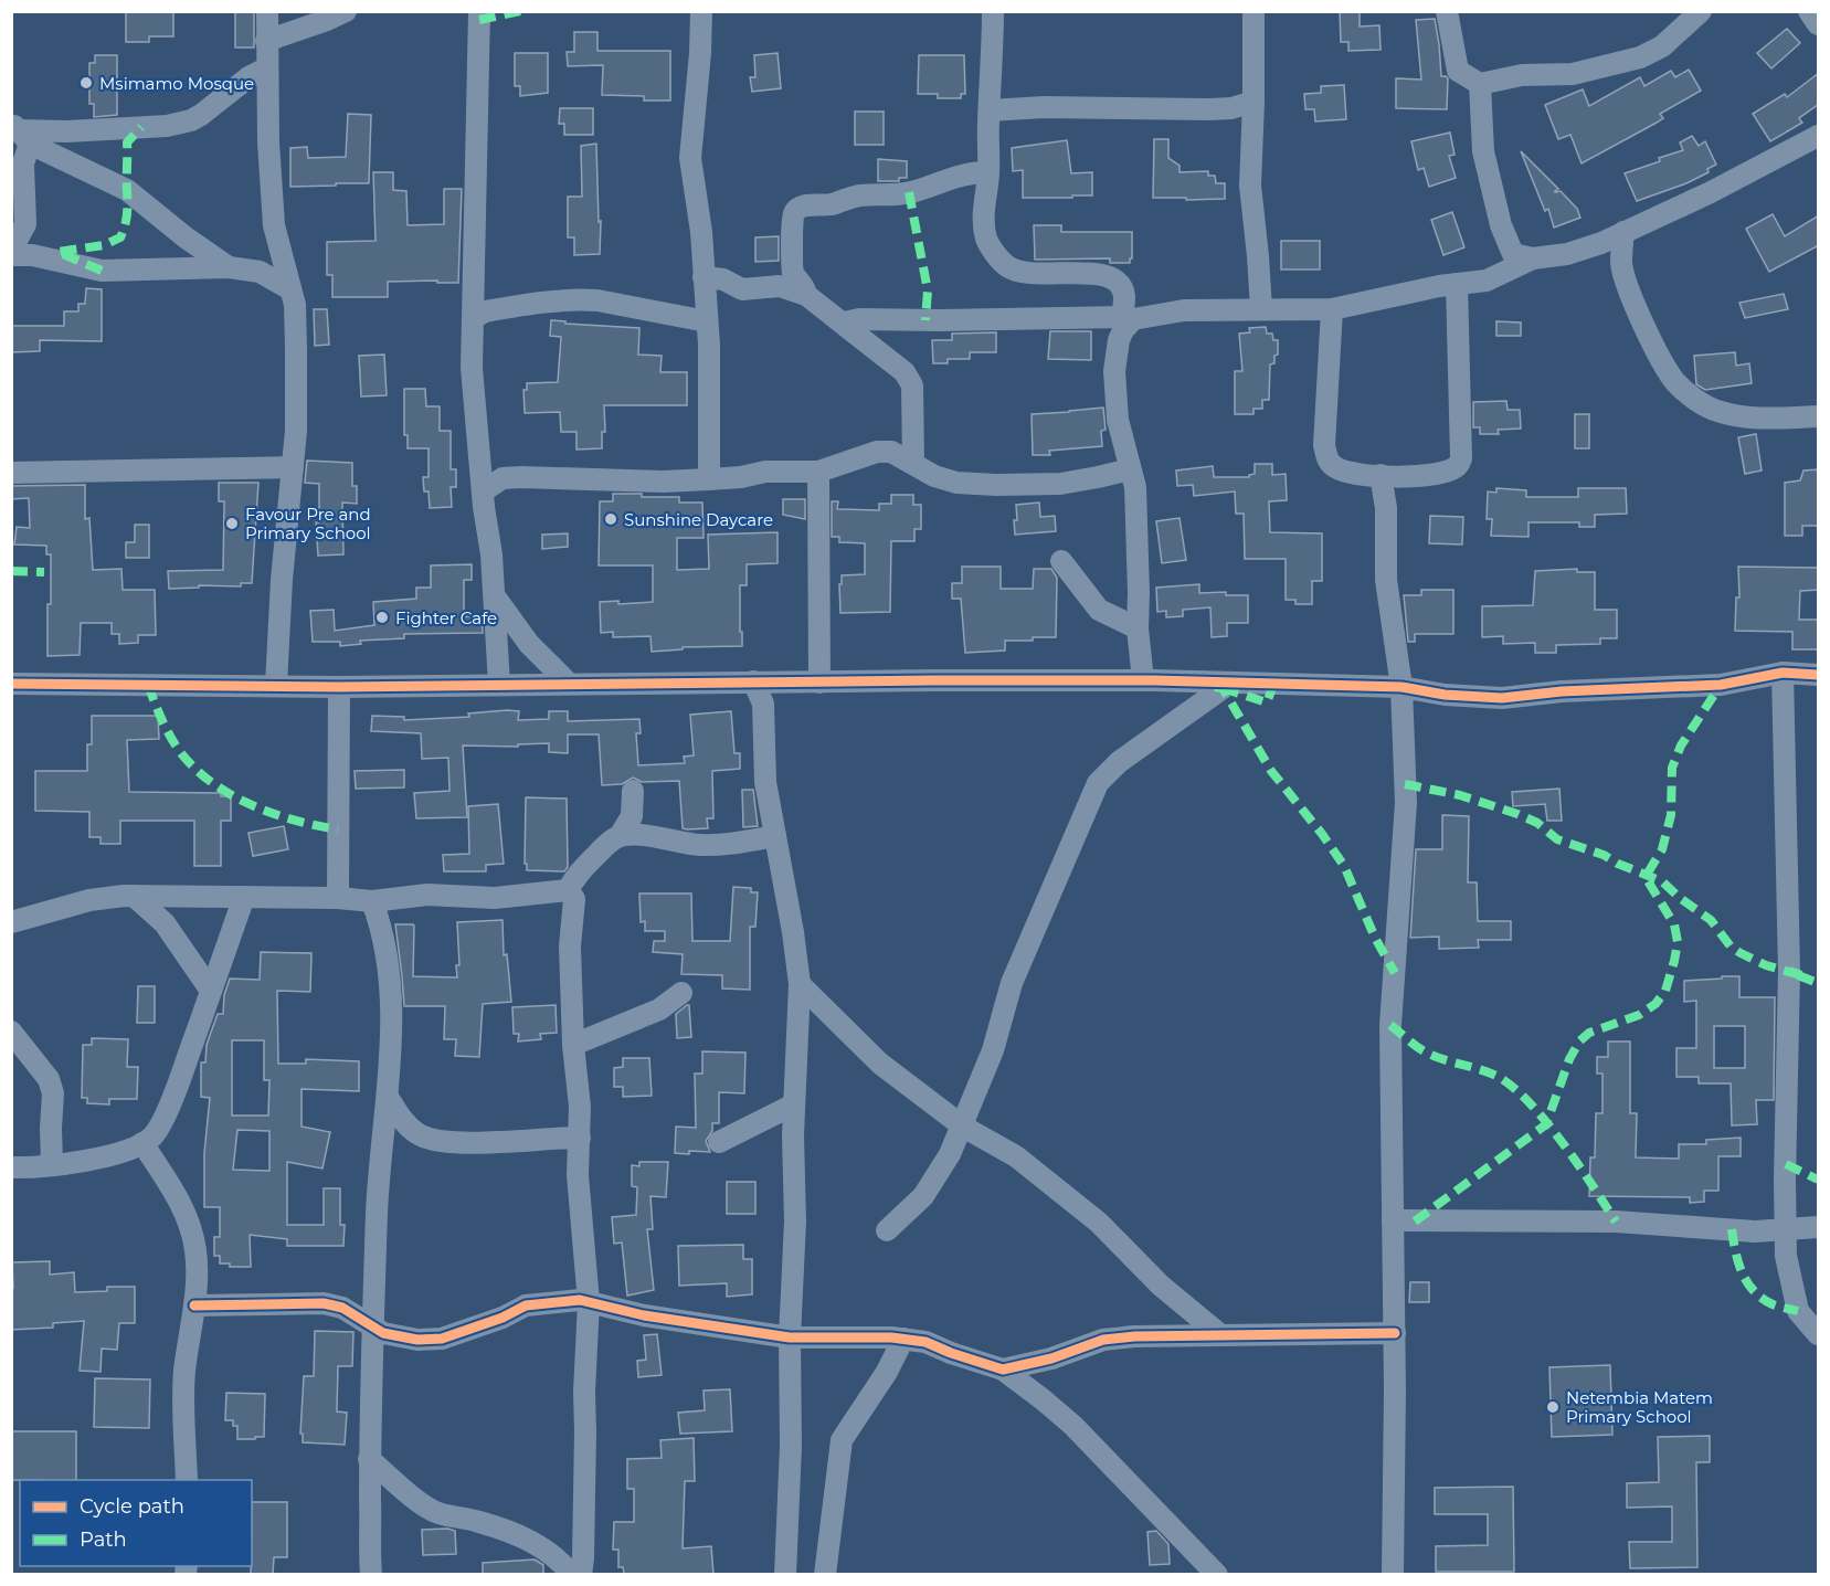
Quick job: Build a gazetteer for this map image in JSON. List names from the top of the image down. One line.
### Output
{"places":["Msimamo Mosque","Sunshine Daycare","Favour Pre and Primary School","Fighter Cafe","Netembia Matem Primary School"],"legend":["Cycle path","Path"]}
